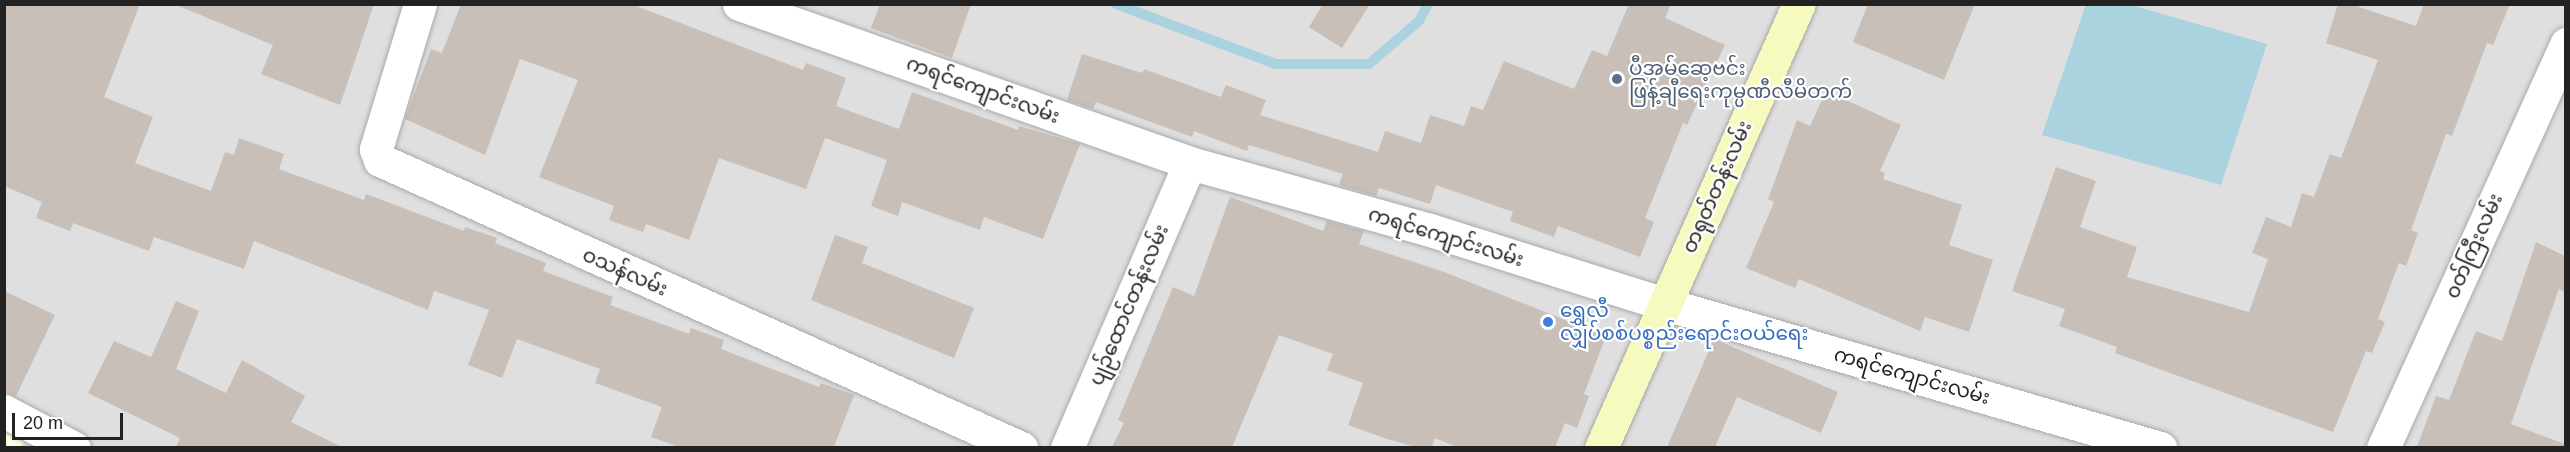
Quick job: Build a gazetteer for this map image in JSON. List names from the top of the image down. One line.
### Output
{"streets":{"street":["ကရင်ကျောင်းလမ်း","တရုတ်တန်းလမ်း","၀တ်ကြီးလမ်း","ဝသန်လမ်း","ပျဉ်ထောင်တန်းလမ်း"]},"crossings":[["ကရင်ကျောင်းလမ်း","တရုတ်တန်းလမ်း"],["ကရင်ကျောင်းလမ်း","ပျဉ်ထောင်တန်းလမ်း"]],"places":["ပီအမ်ဆေ့ဗင်း ဖြန့်ချီရေးကုမ္ပဏီလီမိတက်","ရွှေလီ လျှပ်စစ်ပစ္စည်းရောင်းဝယ်ရေး"],"scale_bar":"20 m"}
